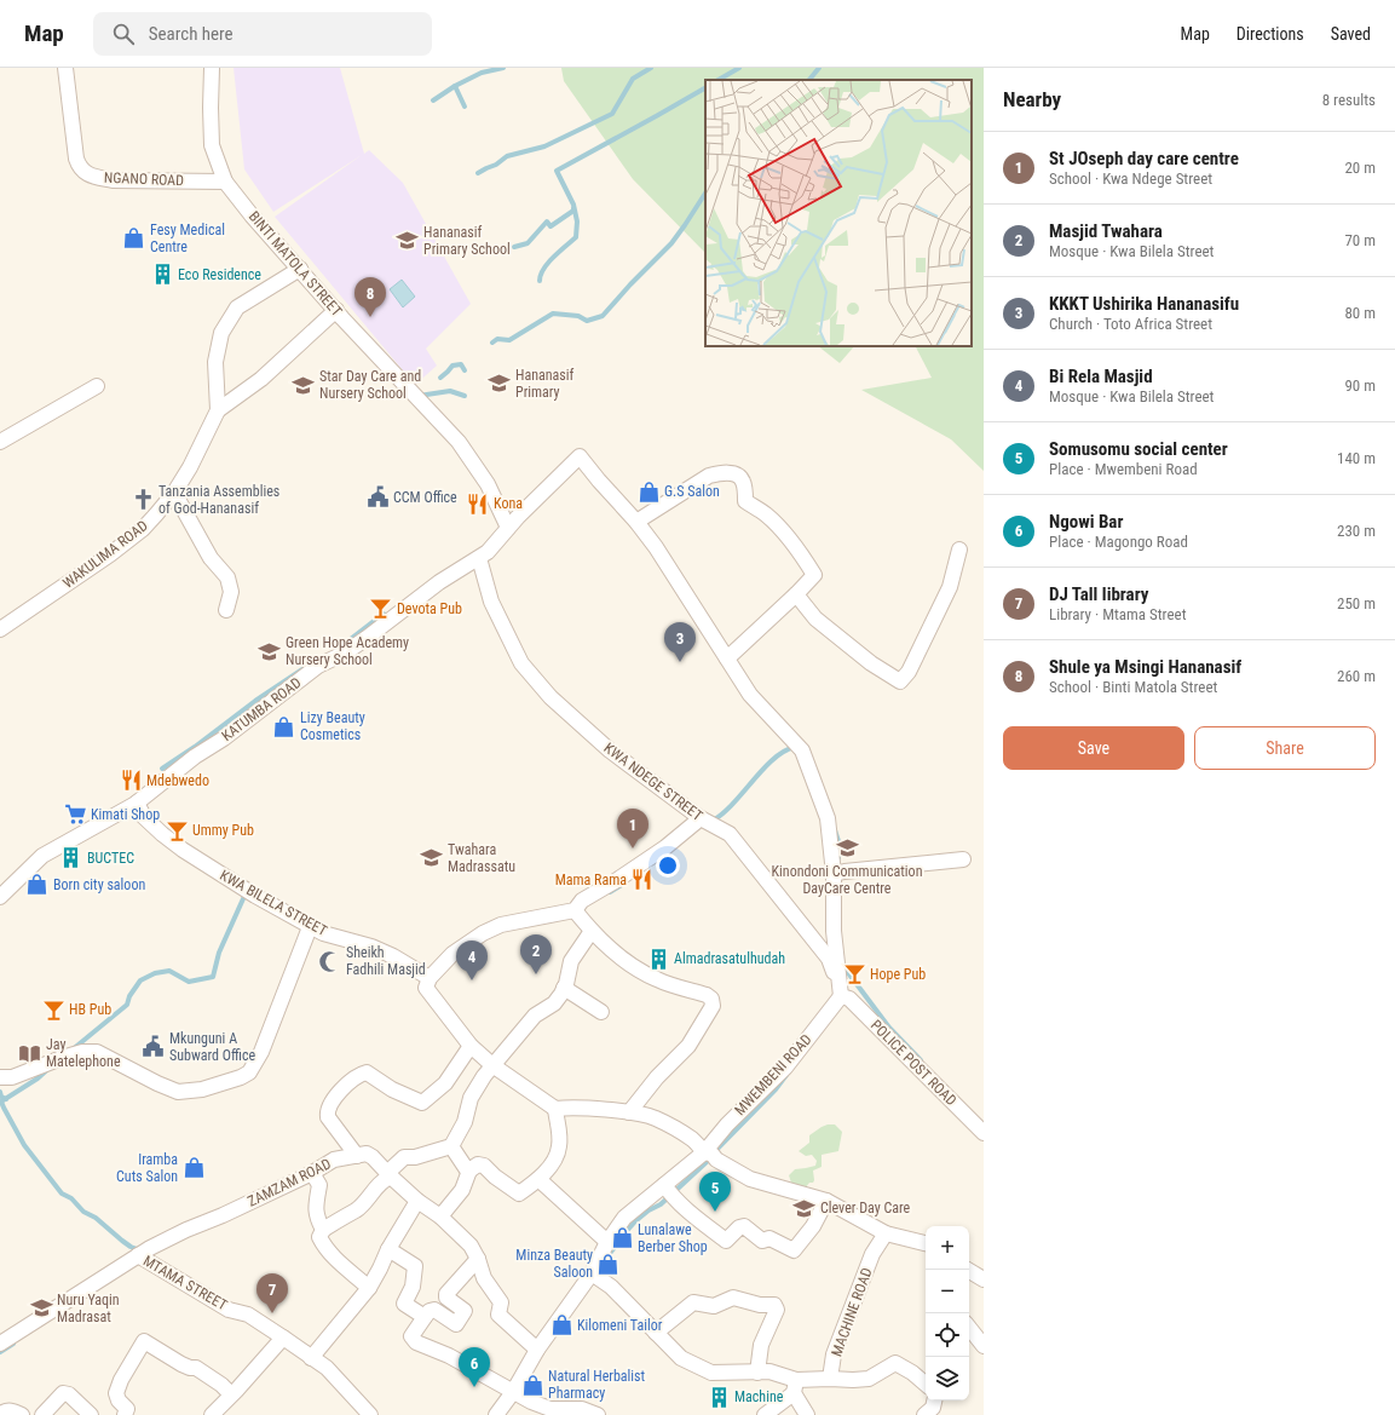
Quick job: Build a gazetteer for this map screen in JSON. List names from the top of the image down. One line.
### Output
{"streets":{"street":["NGANO ROAD","BINTI MATOLA STREET","WAKULIMA ROAD","KATUMBA ROAD","KWA NDEGE STREET","KWA BILELA STREET","POLICE POST ROAD","MWEMBENI ROAD","ZAMZAM ROAD","MTAMA STREET","MACHINE ROAD"]},"crossings":[["NGANO ROAD","BINTI MATOLA STREET"],["BINTI MATOLA STREET","WAKULIMA ROAD"],["BINTI MATOLA STREET","KATUMBA ROAD"],["KATUMBA ROAD","KWA NDEGE STREET"],["KATUMBA ROAD","KWA BILELA STREET"],["KWA NDEGE STREET","POLICE POST ROAD"],["KWA NDEGE STREET","MWEMBENI ROAD"],["POLICE POST ROAD","MWEMBENI ROAD"],["MWEMBENI ROAD","ZAMZAM ROAD"],["ZAMZAM ROAD","MTAMA STREET"]],"places":{"shop":["Fesy Medical Centre","G.S Salon","Lizy Beauty Cosmetics","Born city saloon","Iramba Cuts Salon","Lunalawe Berber Shop","Minza Beauty Saloon","Kilomeni Tailor","Natural Herbalist Pharmacy"],"school or university":["Hananasif Primary School","Hananasif Primary","Star Day Care and Nursery School","Green Hope Academy Nursery School","Kinondoni Communication DayCare Centre","Twahara Madrassatu","Clever Day Care","Nuru Yaqin Madrasat"],"building":["Eco Residence","BUCTEC","Almadrasatulhudah","Machine"],"public building":["CCM Office","Mkunguni A Subward Office"],"church":["Tanzania Assemblies of God-Hananasif"],"restaurant":["Kona","Mdebwedo","Mama Rama"],"bar":["Devota Pub","Ummy Pub","Hope Pub","HB Pub"],"supermarket":["Kimati Shop"],"mosque":["Sheikh Fadhili Masjid"],"library":["Jay Matelephone"]},"page":{"header":"Map","search":"Search here","nav":["Map","Directions","Saved"],"heading":["Nearby","8 results"],"list":[{"mark":"1","name":"St JOseph day care centre","note":"School · Kwa Ndege Street","value":"20 m"},{"mark":"2","name":"Masjid Twahara","note":"Mosque · Kwa Bilela Street","value":"70 m"},{"mark":"3","name":"KKKT Ushirika Hananasifu","note":"Church · Toto Africa Street","value":"80 m"},{"mark":"4","name":"Bi Rela Masjid","note":"Mosque · Kwa Bilela Street","value":"90 m"},{"mark":"5","name":"Somusomu social center","note":"Place · Mwembeni Road","value":"140 m"},{"mark":"6","name":"Ngowi Bar","note":"Place · Magongo Road","value":"230 m"},{"mark":"7","name":"DJ Tall library","note":"Library · Mtama Street","value":"250 m"},{"mark":"8","name":"Shule ya Msingi Hananasif","note":"School · Binti Matola Street","value":"260 m"}],"pins":["8","3","1","2","4","5","7","6"],"buttons":["Save","Share"],"map_buttons":["+","−"]}}
